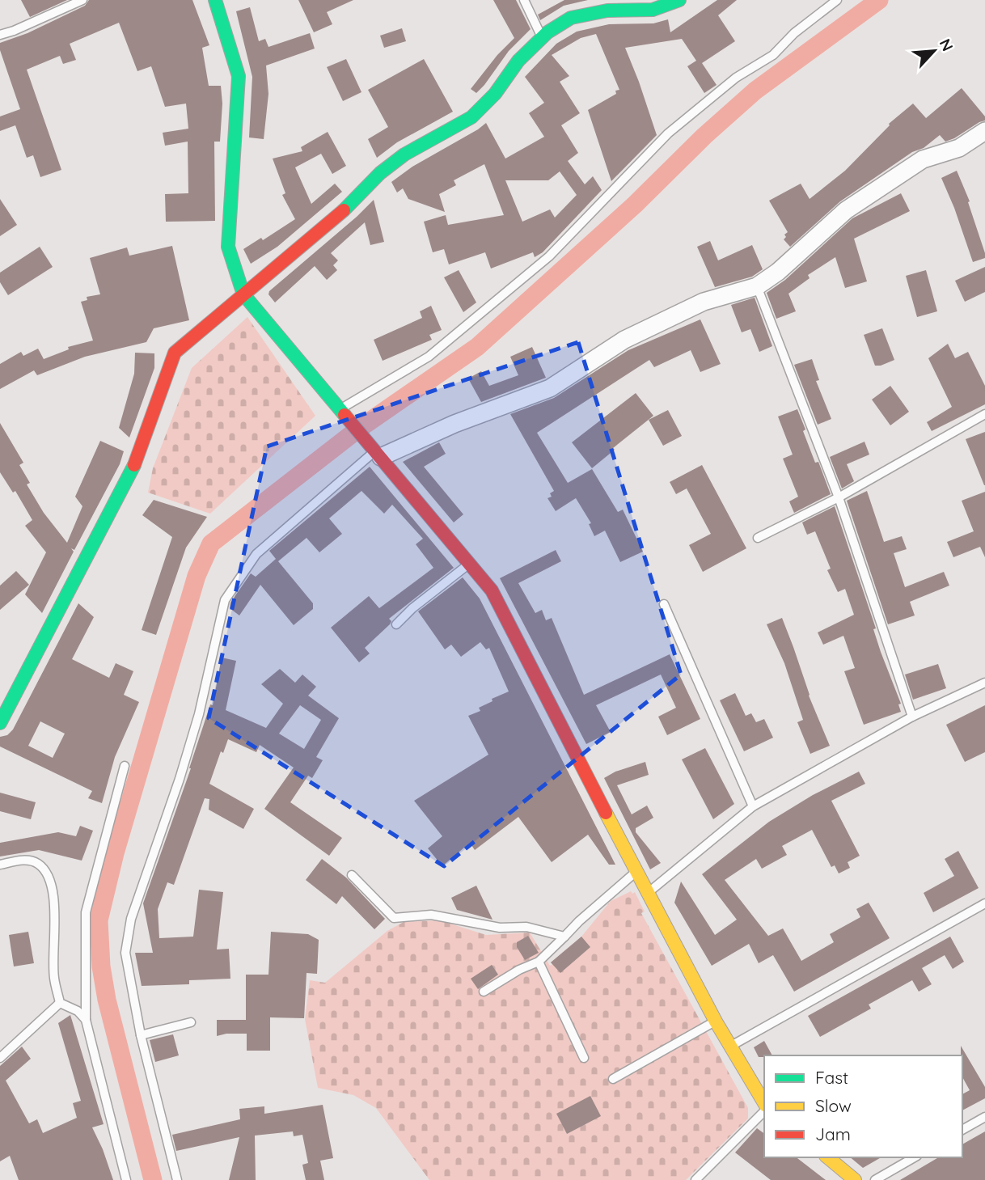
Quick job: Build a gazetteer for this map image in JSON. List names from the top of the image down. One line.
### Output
{"legend":["Fast","Slow","Jam"],"north":"top right"}
